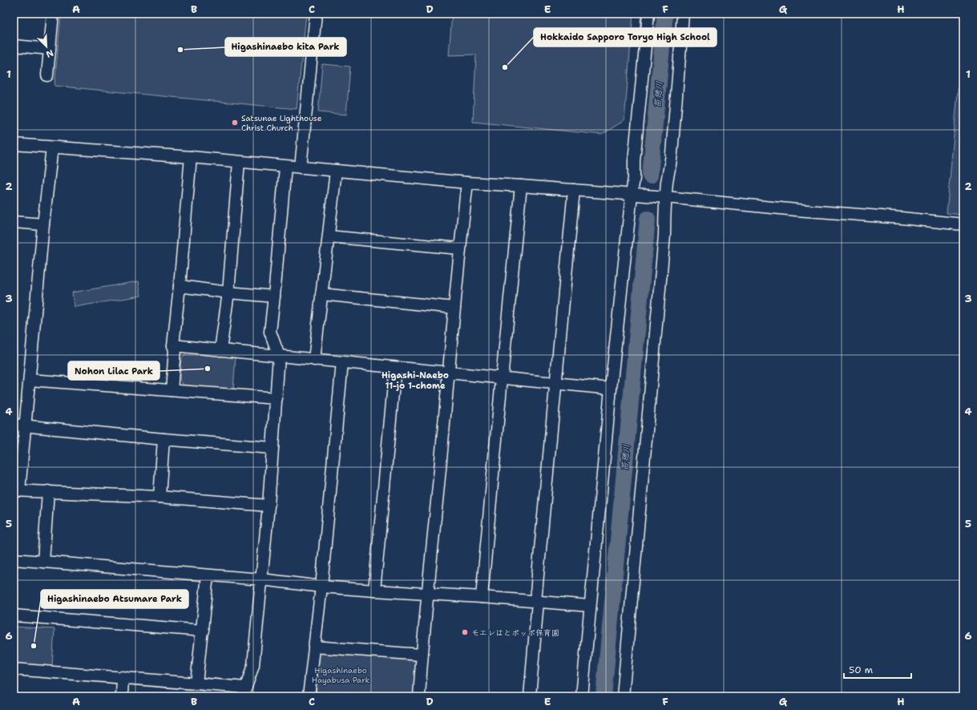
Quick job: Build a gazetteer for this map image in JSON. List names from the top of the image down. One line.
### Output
{"districts":["Higashi-Naebo 11-jo 1-chome"],"water":["苗穂川"],"parks":["Higashinaebo Hayabusa Park"],"places":["Higashinaebo kita Park","Hokkaido Sapporo Toryo High School","Satsunae Lighthouse Christ Church","Nohon Lilac Park","モエレはとポッポ保育園","Higashinaebo Atsumare Park"],"scale_bar":"50 m","north":"bottom right","grid":{"columns":["A","B","C","D","E","F","G","H"],"rows":["1","2","3","4","5","6"]}}
